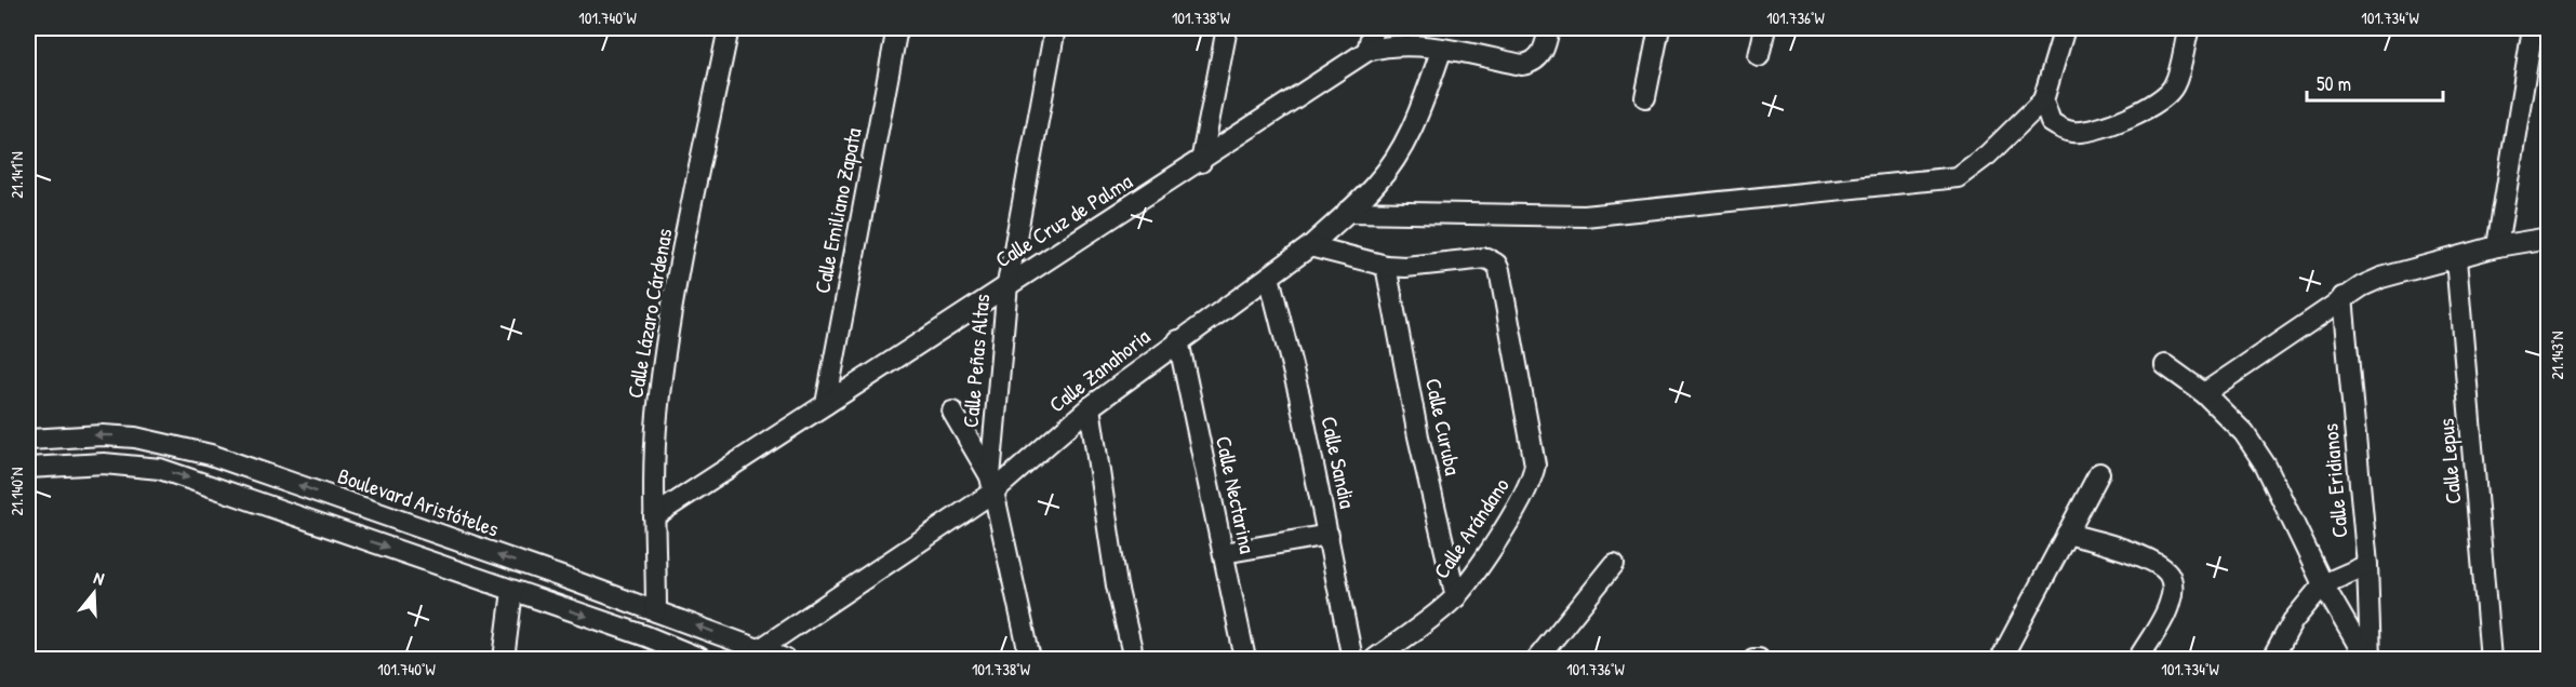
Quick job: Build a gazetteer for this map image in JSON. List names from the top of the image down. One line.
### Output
{"streets":{"street":["Calle Emiliano Zapata","Calle Cruz de Palma","Calle Lázaro Cárdenas","Calle Peñas Altas","Calle Zanahoria","Calle Curuba","Calle Lepus","Calle Sandia","Calle Eridianos","Calle Nectarina","Boulevard Aristóteles","Calle Arándano"]},"crossings":[["Calle Emiliano Zapata","Calle Cruz de Palma"],["Calle Cruz de Palma","Calle Lázaro Cárdenas"],["Calle Cruz de Palma","Calle Peñas Altas"],["Calle Cruz de Palma","Calle Zanahoria"],["Calle Lázaro Cárdenas","Boulevard Aristóteles"],["Calle Peñas Altas","Calle Zanahoria"],["Calle Zanahoria","Calle Sandia"],["Calle Zanahoria","Calle Nectarina"],["Calle Zanahoria","Boulevard Aristóteles"],["Calle Curuba","Calle Arándano"]],"scale_bar":"50 m","north":"top","coordinates":["101.740°W","101.738°W","101.736°W","101.734°W","21.141°N","21.143°N","21.140°N"]}
